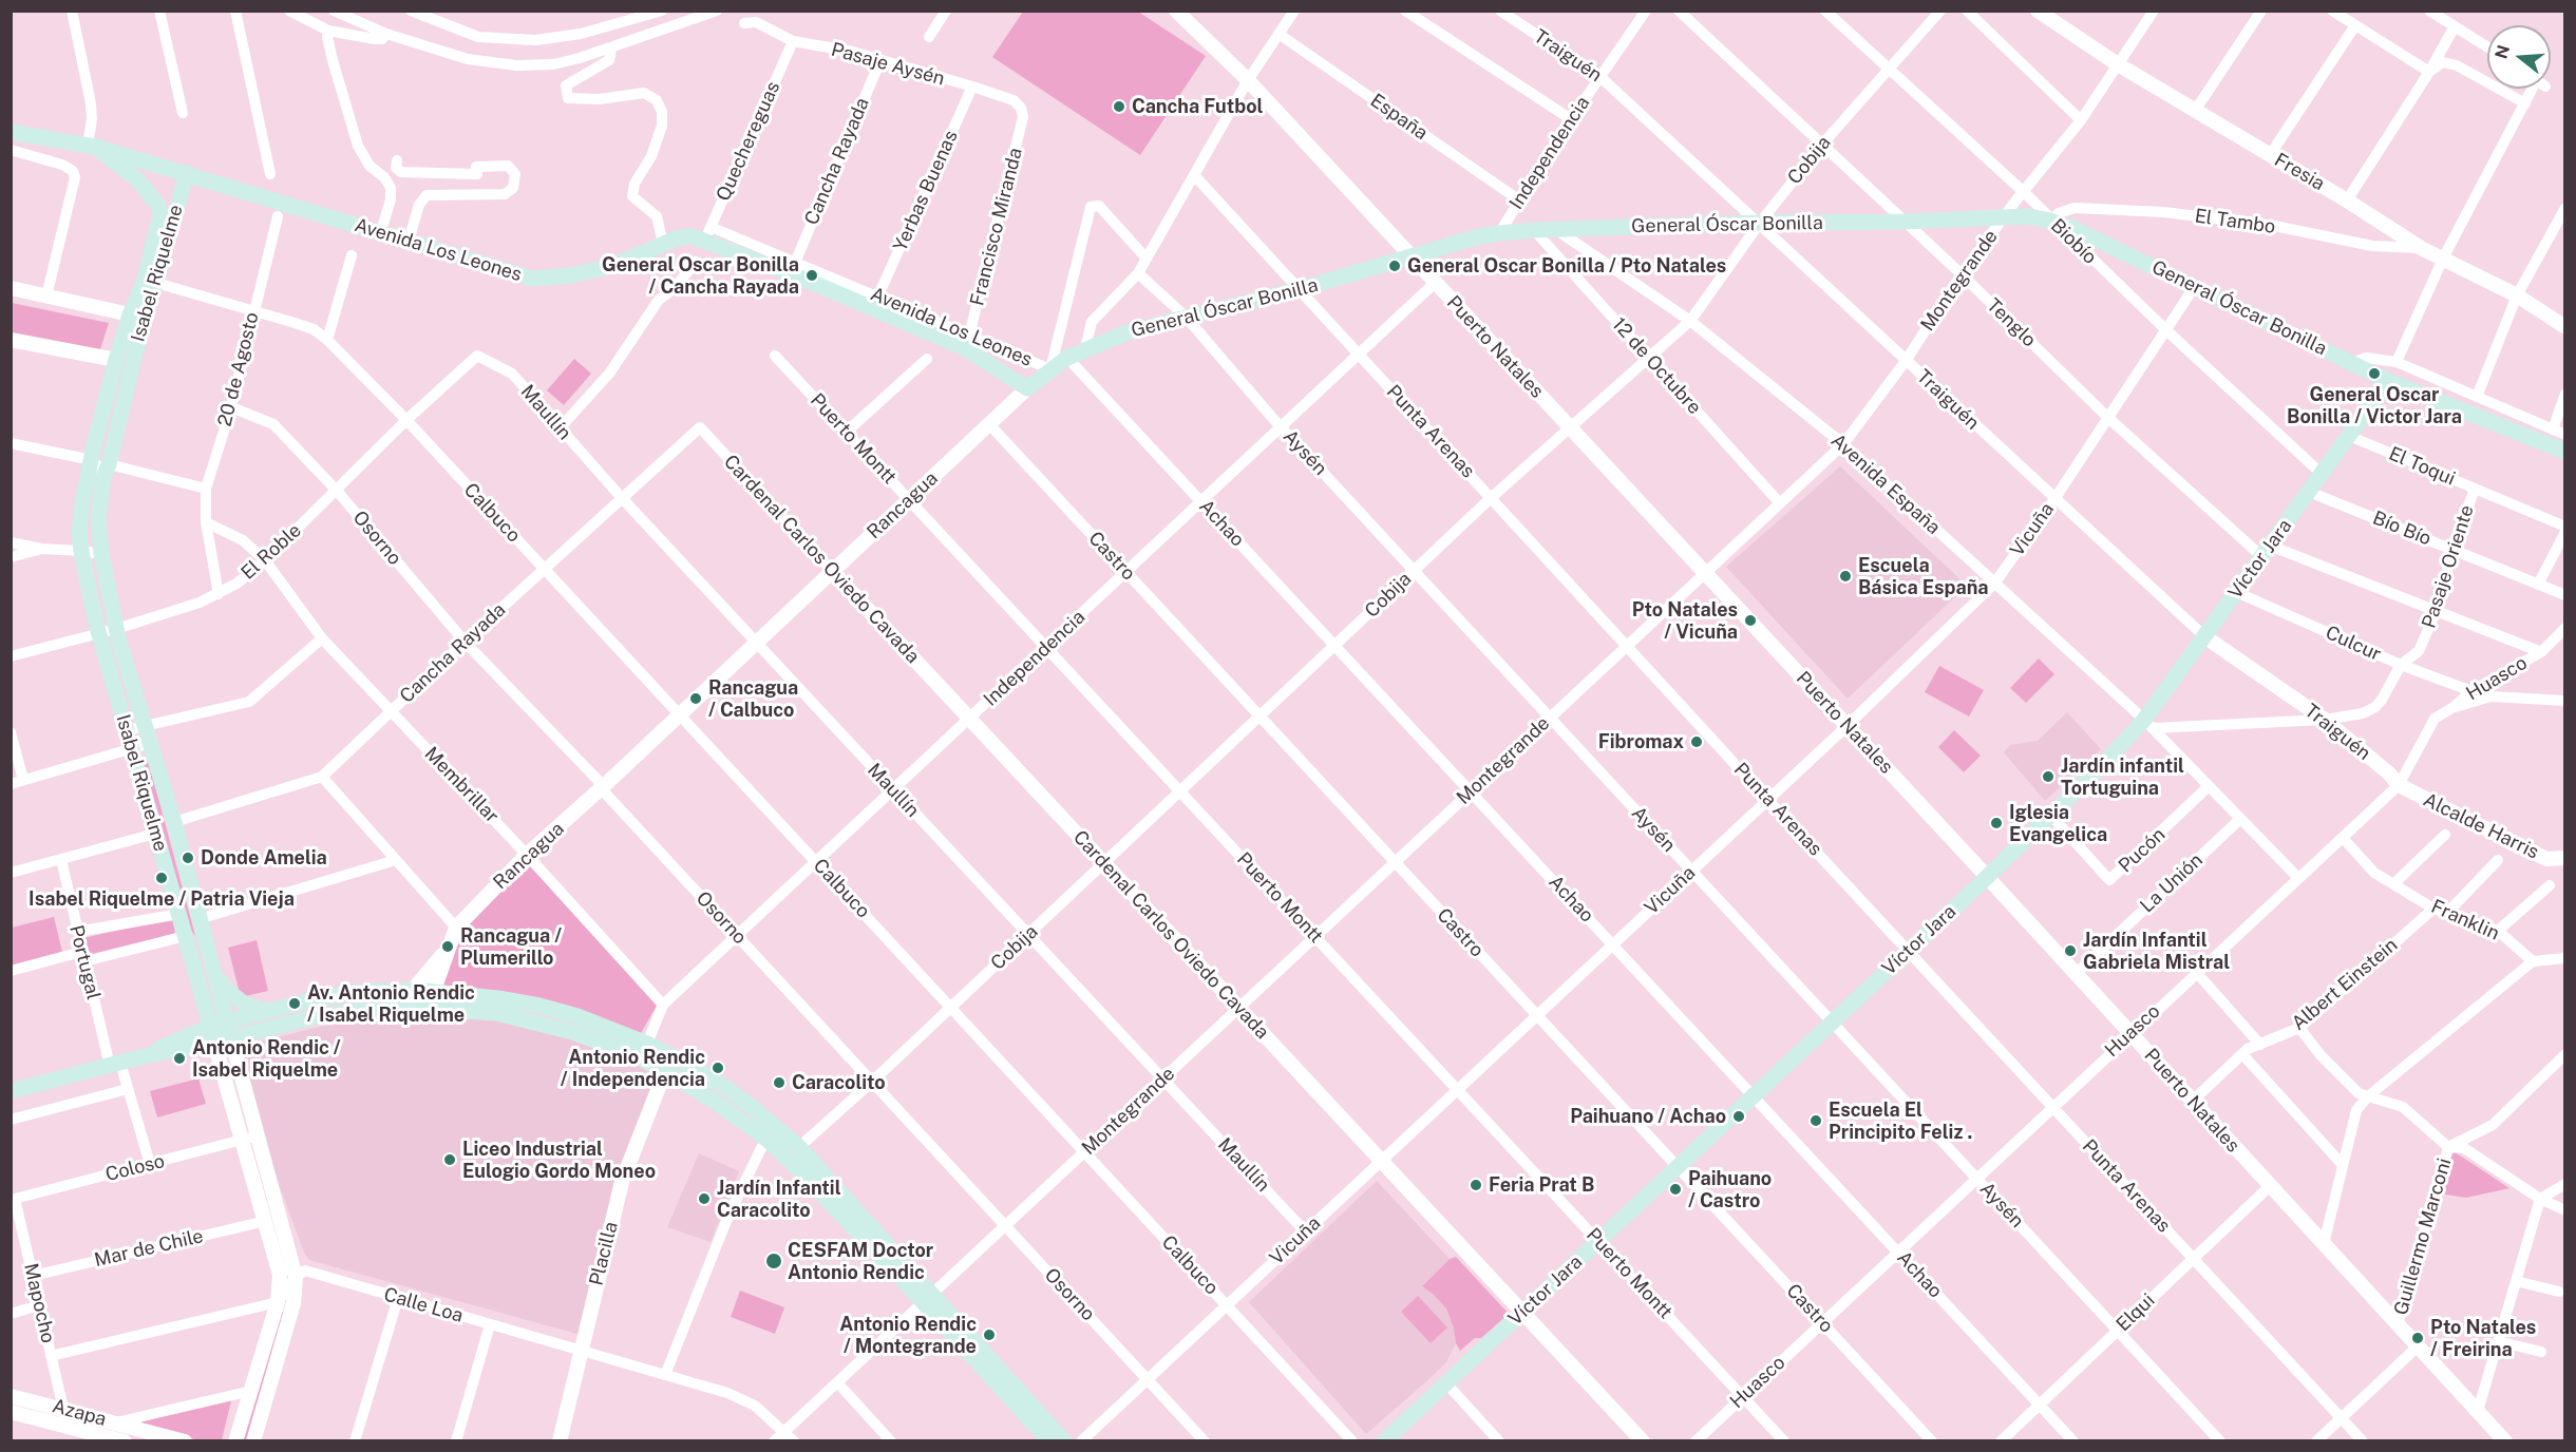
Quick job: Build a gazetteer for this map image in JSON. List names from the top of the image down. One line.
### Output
{"streets":{"main road":["General Óscar Bonilla","Avenida Los Leones","Isabel Riquelme","Rancagua","Víctor Jara"],"street":["Traiguén","Pasaje Aysén","España","Quechereguas","Independencia","Cobija","Cancha Rayada","Fresia","Yerbas Buenas","El Tambo","Francisco Miranda","Biobío","Montegrande","Tenglo","Puerto Natales","12 de Octubre","20 de Agosto","Maullín","Punta Arenas","Puerto Montt","Aysén","El Toqui","Avenida España","Calbuco","Achao","Bío Bío","Vicuña","Osorno","El Roble","Castro","Cardenal Carlos Oviedo Cavada","Pasaje Oriente","Culcur","Huasco","Membrillar","Alcalde Harris","Pucón","La Unión","Franklin","Portugal","Albert Einstein","Coloso","Guillermo Marconi","Mar de Chile","Placilla","Mapocho","Calle Loa","Elqui","Azapa"]},"crossings":[["Traiguén","Independencia"],["Traiguén","Cobija"],["Traiguén","General Óscar Bonilla"],["Traiguén","Montegrande"],["Traiguén","Vicuña"],["Traiguén","Víctor Jara"],["Traiguén","Pasaje Oriente"],["Traiguén","Huasco"],["Traiguén","Alcalde Harris"],["Pasaje Aysén","Quechereguas"],["Pasaje Aysén","Cancha Rayada"],["Pasaje Aysén","Yerbas Buenas"],["Pasaje Aysén","Francisco Miranda"],["España","Independencia"],["Quechereguas","Avenida Los Leones"],["Independencia","General Óscar Bonilla"],["Independencia","Puerto Natales"],["Independencia","Maullín"],["Independencia","Punta Arenas"],["Independencia","Puerto Montt"],["Independencia","Aysén"],["Independencia","Calbuco"],["Independencia","Achao"],["Independencia","Osorno"],["Independencia","Castro"],["Independencia","Cardenal Carlos Oviedo Cavada"],["Independencia","Membrillar"],["Cobija","General Óscar Bonilla"],["Cobija","Biobío"],["Cobija","Tenglo"],["Cobija","Puerto Natales"],["Cobija","12 de Octubre"],["Cobija","Maullín"],["Cobija","Punta Arenas"],["Cobija","Puerto Montt"],["Cobija","Aysén"],["Cobija","Avenida España"],["Cobija","Calbuco"],["Cobija","Achao"],["Cobija","Osorno"],["Cobija","Castro"],["Cobija","Cardenal Carlos Oviedo Cavada"],["Cancha Rayada","Avenida Los Leones"],["Cancha Rayada","Isabel Riquelme"],["Cancha Rayada","Maullín"],["Cancha Rayada","Calbuco"],["Cancha Rayada","Osorno"],["Cancha Rayada","Cardenal Carlos Oviedo Cavada"],["Cancha Rayada","Membrillar"],["Fresia","El Tambo"],["Fresia","Montegrande"],["Yerbas Buenas","Avenida Los Leones"],["El Tambo","General Óscar Bonilla"],["El Tambo","Biobío"],["General Óscar Bonilla","Biobío"],["General Óscar Bonilla","Montegrande"],["General Óscar Bonilla","Tenglo"],["General Óscar Bonilla","Puerto Natales"],["General Óscar Bonilla","12 de Octubre"],["General Óscar Bonilla","Punta Arenas"],["General Óscar Bonilla","Aysén"],["General Óscar Bonilla","Avenida España"],["General Óscar Bonilla","Rancagua"],["General Óscar Bonilla","Vicuña"],["General Óscar Bonilla","Víctor Jara"],["Francisco Miranda","Avenida Los Leones"],["Biobío","Montegrande"],["Biobío","Vicuña"],["Biobío","Víctor Jara"],["Avenida Los Leones","Isabel Riquelme"],["Avenida Los Leones","Rancagua"],["Isabel Riquelme","Calbuco"],["Isabel Riquelme","El Roble"],["Isabel Riquelme","Coloso"],["Isabel Riquelme","Mar de Chile"],["Isabel Riquelme","Calle Loa"],["Montegrande","Tenglo"],["Montegrande","Puerto Natales"],["Montegrande","12 de Octubre"],["Montegrande","Maullín"],["Montegrande","Punta Arenas"],["Montegrande","Puerto Montt"],["Montegrande","Aysén"],["Montegrande","Avenida España"],["Montegrande","Calbuco"],["Montegrande","Achao"],["Montegrande","Osorno"],["Montegrande","Castro"],["Montegrande","Cardenal Carlos Oviedo Cavada"],["Montegrande","Calle Loa"],["Tenglo","Vicuña"],["Tenglo","Víctor Jara"],["Tenglo","Pasaje Oriente"],["Tenglo","Huasco"],["Puerto Natales","Vicuña"],["Puerto Natales","Víctor Jara"],["Puerto Natales","Huasco"],["Puerto Natales","La Unión"],["Puerto Natales","Albert Einstein"],["Puerto Natales","Guillermo Marconi"],["Puerto Natales","Elqui"],["20 de Agosto","Calbuco"],["20 de Agosto","Osorno"],["20 de Agosto","El Roble"],["Maullín","Rancagua"],["Maullín","Vicuña"],["Maullín","El Roble"],["Punta Arenas","Vicuña"],["Punta Arenas","Víctor Jara"],["Punta Arenas","Huasco"],["Punta Arenas","Elqui"],["Puerto Montt","Rancagua"],["Puerto Montt","Vicuña"],["Puerto Montt","Víctor Jara"],["Puerto Montt","Huasco"],["Aysén","Vicuña"],["Aysén","Víctor Jara"],["Aysén","Huasco"],["Aysén","Elqui"],["El Toqui","Víctor Jara"],["El Toqui","Pasaje Oriente"],["Avenida España","Vicuña"],["Avenida España","Víctor Jara"],["Avenida España","Pasaje Oriente"],["Avenida España","Huasco"],["Avenida España","Pucón"],["Avenida España","La Unión"],["Rancagua","Calbuco"],["Rancagua","Achao"],["Rancagua","Osorno"],["Rancagua","Castro"],["Rancagua","Cardenal Carlos Oviedo Cavada"],["Rancagua","Membrillar"],["Calbuco","Vicuña"],["Calbuco","El Roble"],["Achao","Vicuña"],["Achao","Víctor Jara"],["Achao","Huasco"],["Achao","Elqui"],["Bío Bío","Víctor Jara"],["Bío Bío","Pasaje Oriente"],["Vicuña","Osorno"],["Vicuña","Castro"],["Vicuña","Cardenal Carlos Oviedo Cavada"],["Osorno","El Roble"],["El Roble","Membrillar"],["Castro","Víctor Jara"],["Castro","Huasco"],["Cardenal Carlos Oviedo Cavada","Víctor Jara"],["Víctor Jara","Pasaje Oriente"],["Víctor Jara","Culcur"],["Víctor Jara","Pucón"],["Pasaje Oriente","Culcur"],["Culcur","Huasco"],["Huasco","Alcalde Harris"],["Huasco","Franklin"],["Franklin","Albert Einstein"],["Portugal","Coloso"],["Coloso","Mapocho"],["Mar de Chile","Mapocho"],["Placilla","Calle Loa"],["Mapocho","Azapa"]],"places":["Cancha Futbol","General Oscar Bonilla / Pto Natales","General Oscar Bonilla / Cancha Rayada","General Oscar Bonilla / Victor Jara","Escuela Básica España","Pto Natales / Vicuña","Rancagua / Calbuco","Fibromax","Jardín infantil Tortuguina","Iglesia Evangelica","Donde Amelia","Isabel Riquelme / Patria Vieja","Rancagua / Plumerillo","Jardín Infantil Gabriela Mistral","Av. Antonio Rendic / Isabel Riquelme","Antonio Rendic / Isabel Riquelme","Antonio Rendic / Independencia","Caracolito","Paihuano / Achao","Escuela El Principito Feliz .","Liceo Industrial Eulogio Gordo Moneo","Feria Prat B","Paihuano / Castro","Jardín Infantil Caracolito","CESFAM Doctor Antonio Rendic","Antonio Rendic / Montegrande","Pto Natales / Freirina"],"north":"left"}
